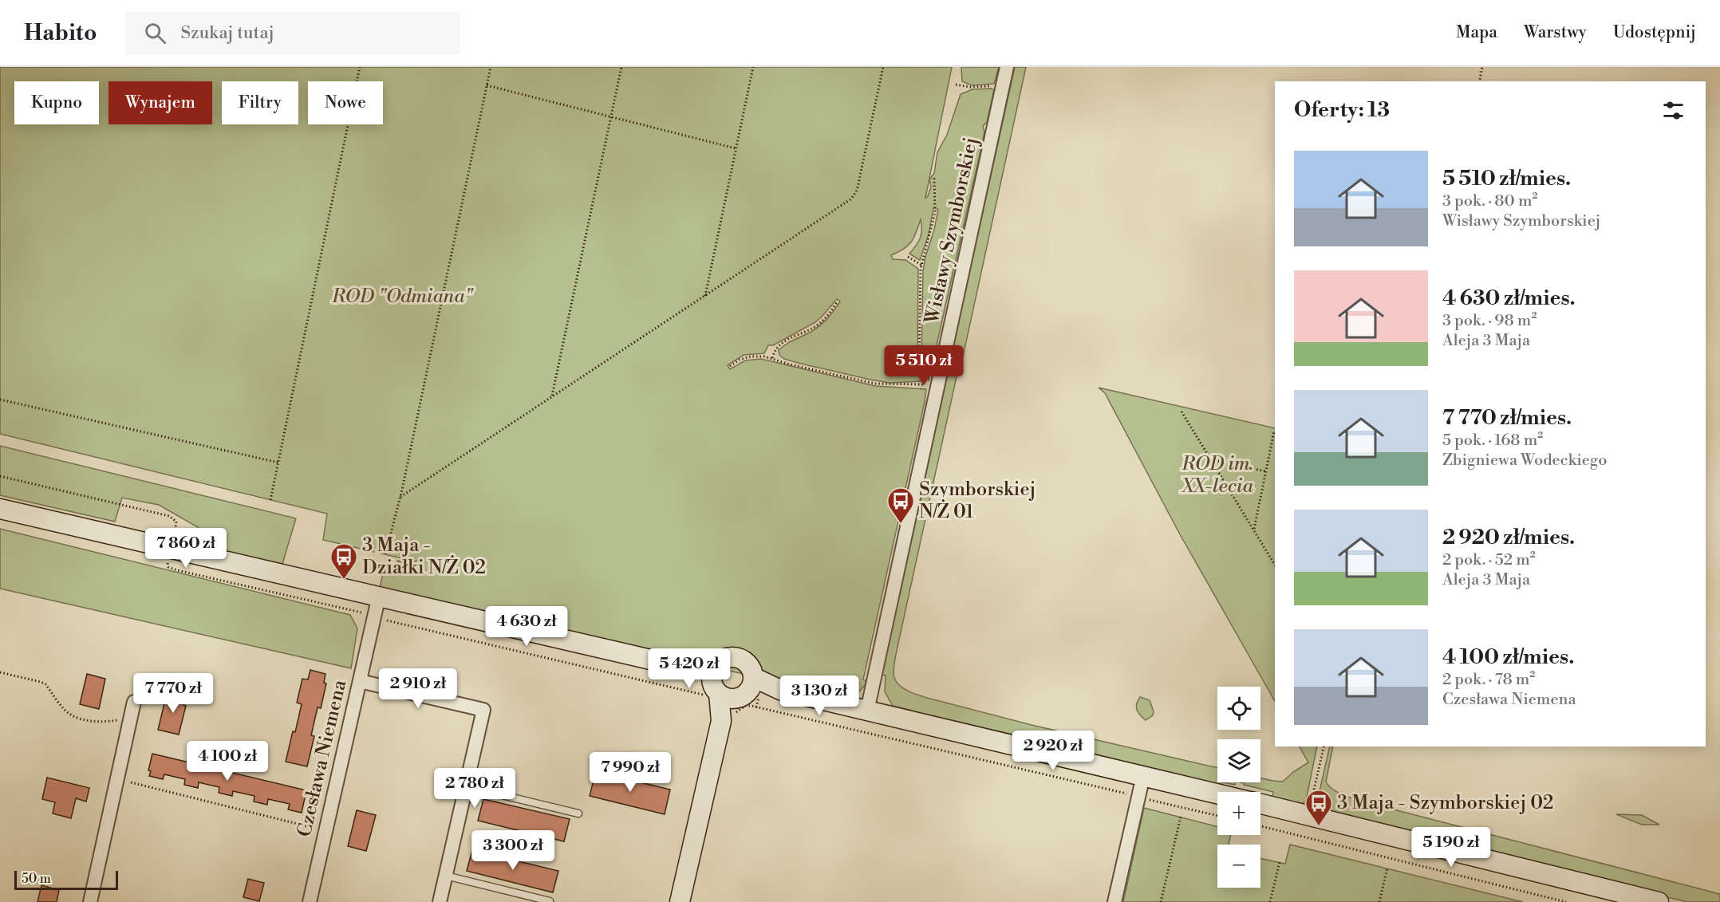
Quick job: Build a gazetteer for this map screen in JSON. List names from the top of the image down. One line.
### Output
{"streets":{"street":["Wisławy Szymborskiej","Czesława Niemena"]},"parks":["ROD \"Odmiana\"","ROD im. XX-lecia"],"places":{"bus stop":["Szymborskiej N/Ż 01","3 Maja - Działki N/Ż 02","3 Maja - Szymborskiej 02"]},"scale_bar":"50 m","page":{"header":"Habito","search":"Szukaj tutaj","nav":["Mapa","Warstwy","Udostępnij"],"chip":["Kupno","Wynajem","Filtry","Nowe"],"heading":"Oferty: 13","list":[{"name":"5 510 zł/mies.","note":"3 pok. · 80 m² · Wisławy Szymborskiej"},{"name":"4 630 zł/mies.","note":"3 pok. · 98 m² · Aleja 3 Maja"},{"name":"7 770 zł/mies.","note":"5 pok. · 168 m² · Zbigniewa Wodeckiego"},{"name":"2 920 zł/mies.","note":"2 pok. · 52 m² · Aleja 3 Maja"},{"name":"4 100 zł/mies.","note":"2 pok. · 78 m² · Czesława Niemena"}],"price":["5 510 zł","7 860 zł","4 630 zł","5 420 zł","2 910 zł","7 770 zł","3 130 zł","2 920 zł","4 100 zł","7 990 zł","2 780 zł","5 190 zł","3 300 zł"],"map_buttons":["+","−"],"scale":"50 m"}}
